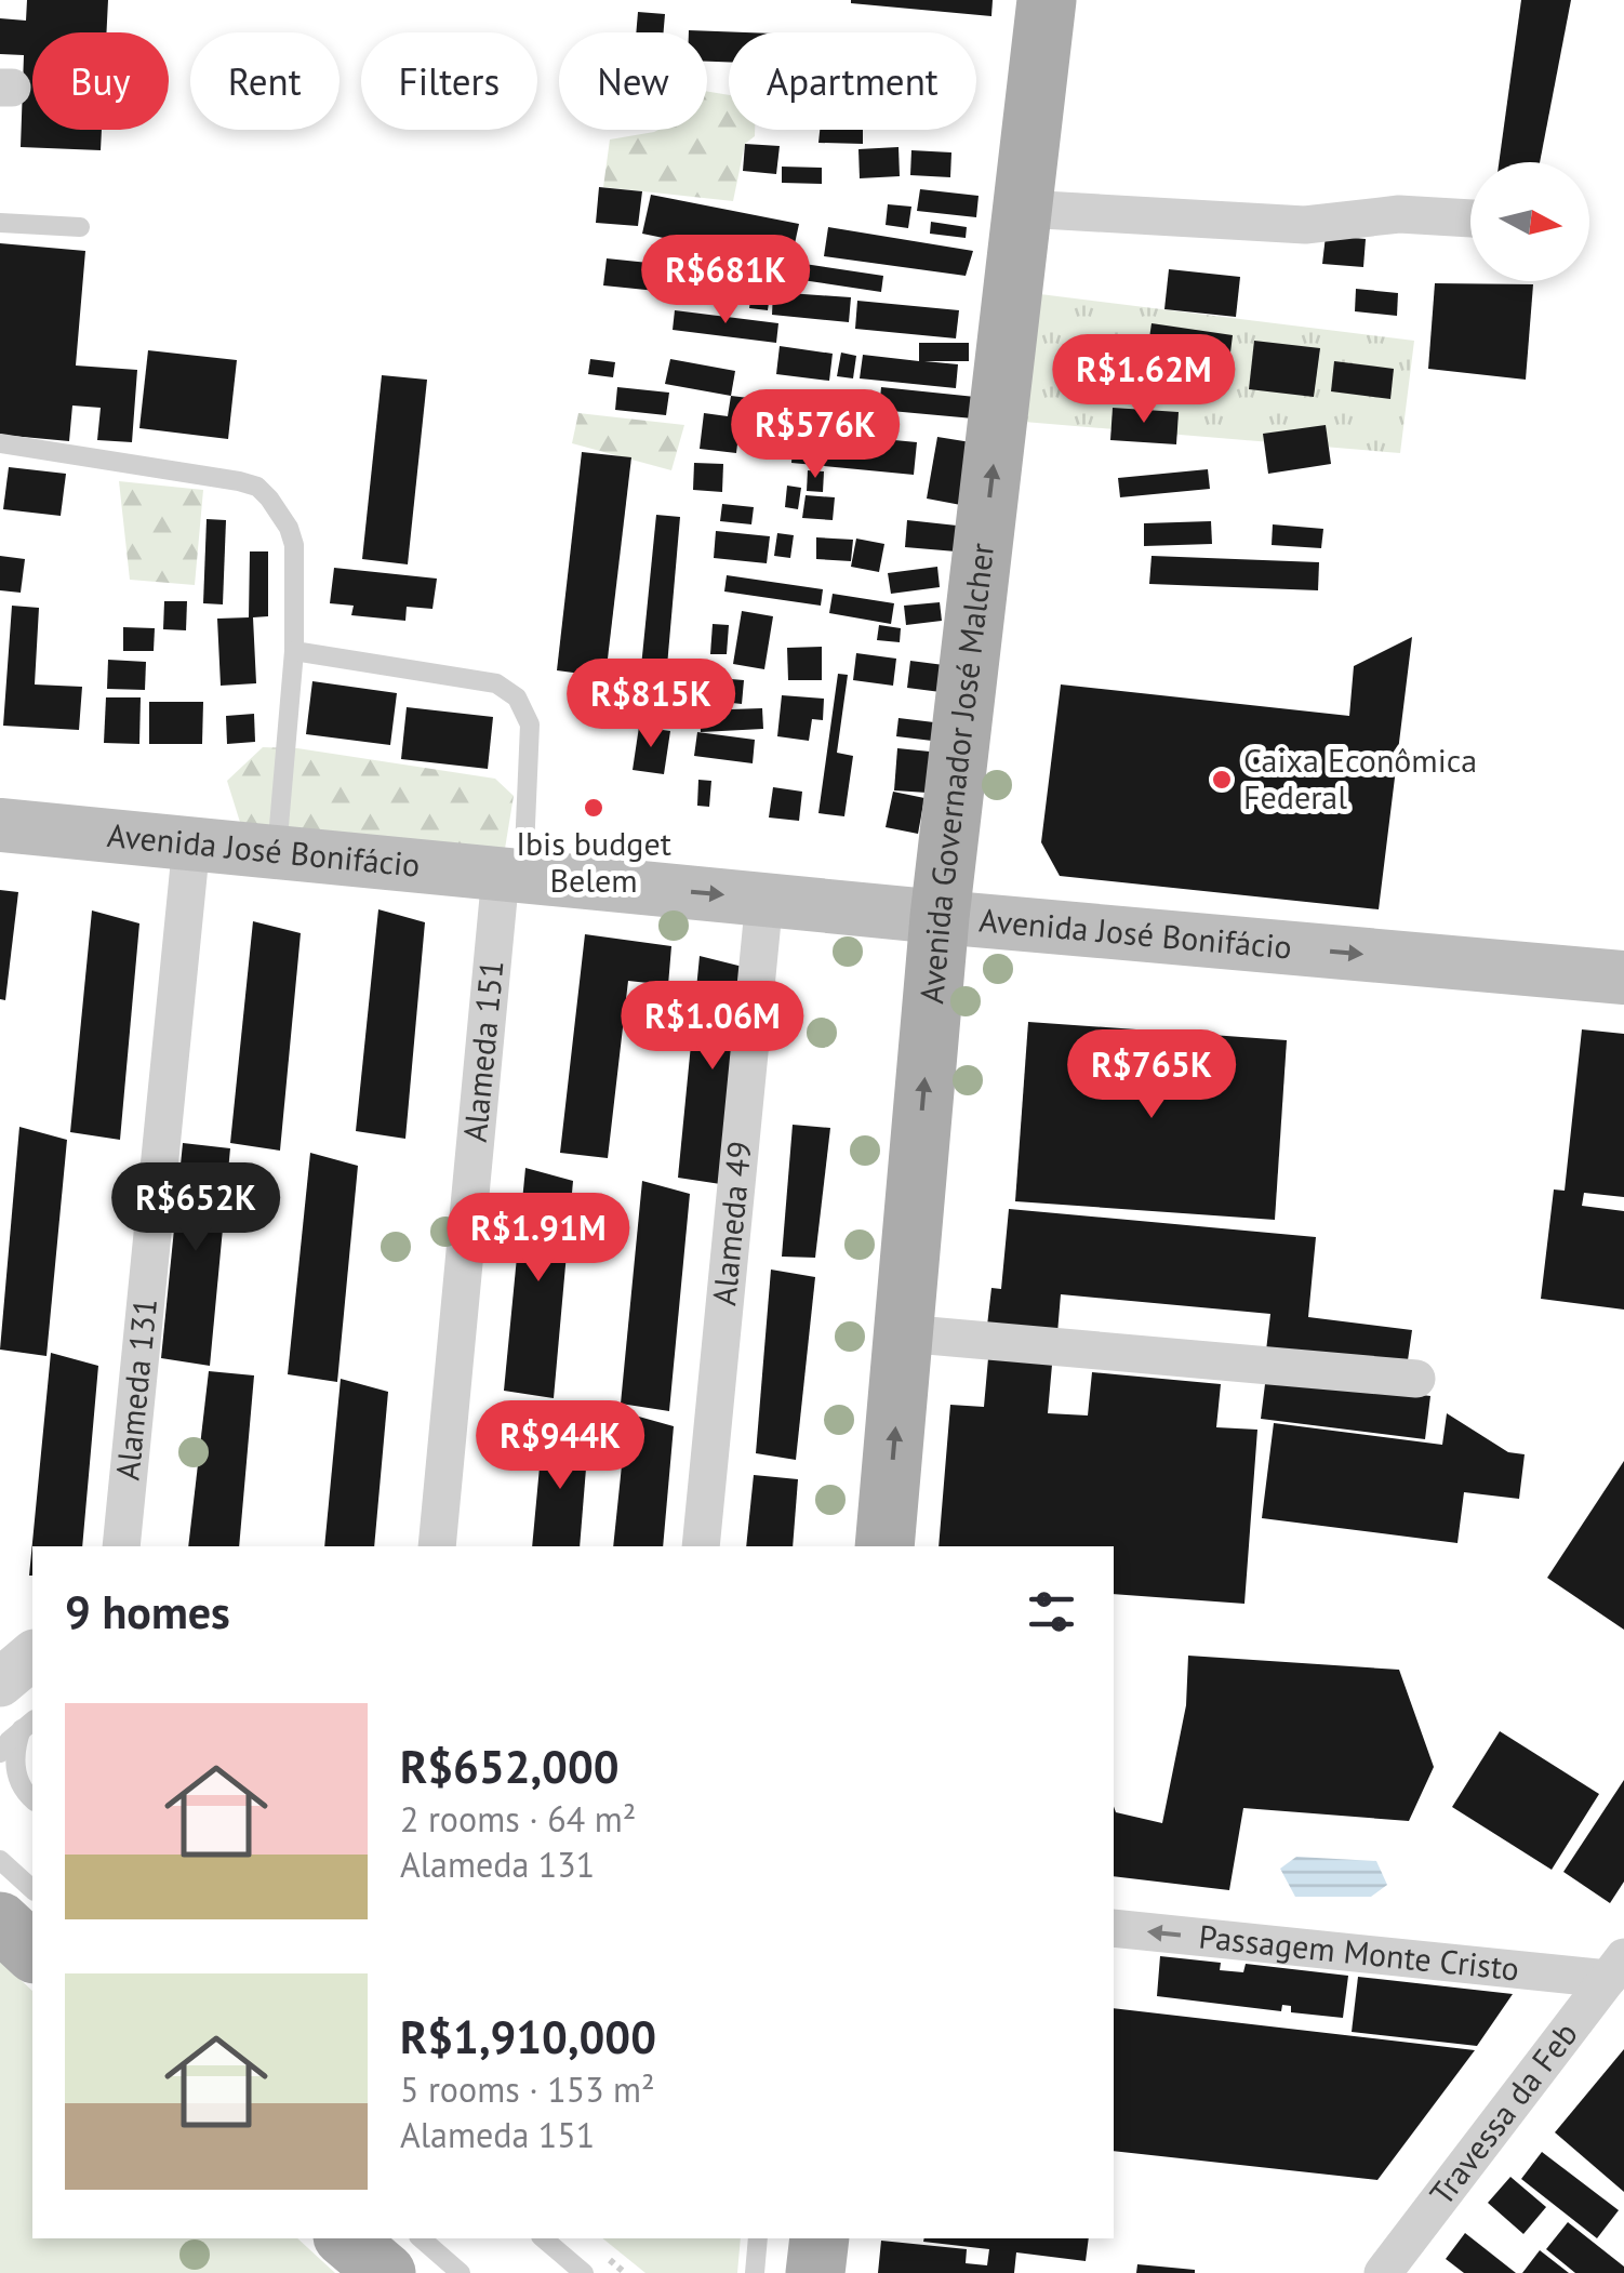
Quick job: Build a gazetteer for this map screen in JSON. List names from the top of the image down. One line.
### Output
{"streets":{"main road":["Avenida Governador José Malcher","Avenida José Bonifácio"],"street":["Alameda 151","Alameda 49","Alameda 131","Passagem Monte Cristo","Travessa da Feb"]},"crossings":[["Avenida Governador José Malcher","Avenida José Bonifácio"],["Avenida José Bonifácio","Alameda 151"],["Avenida José Bonifácio","Alameda 49"],["Avenida José Bonifácio","Alameda 131"],["Passagem Monte Cristo","Travessa da Feb"]],"one_way":["Avenida Governador José Malcher","Avenida José Bonifácio","Passagem Monte Cristo"],"places":["Caixa Econômica Federal","Ibis budget Belem"],"north":"right","page":{"chip":["Buy","Rent","Filters","New","Apartment"],"price":["R$681K","R$1.62M","R$576K","R$815K","R$1.06M","R$765K","R$652K","R$1.91M","R$944K"],"heading":"9 homes","list":[{"name":"R$652,000","note":"2 rooms · 64 m² · Alameda 131"},{"name":"R$1,910,000","note":"5 rooms · 153 m² · Alameda 151"}]}}
